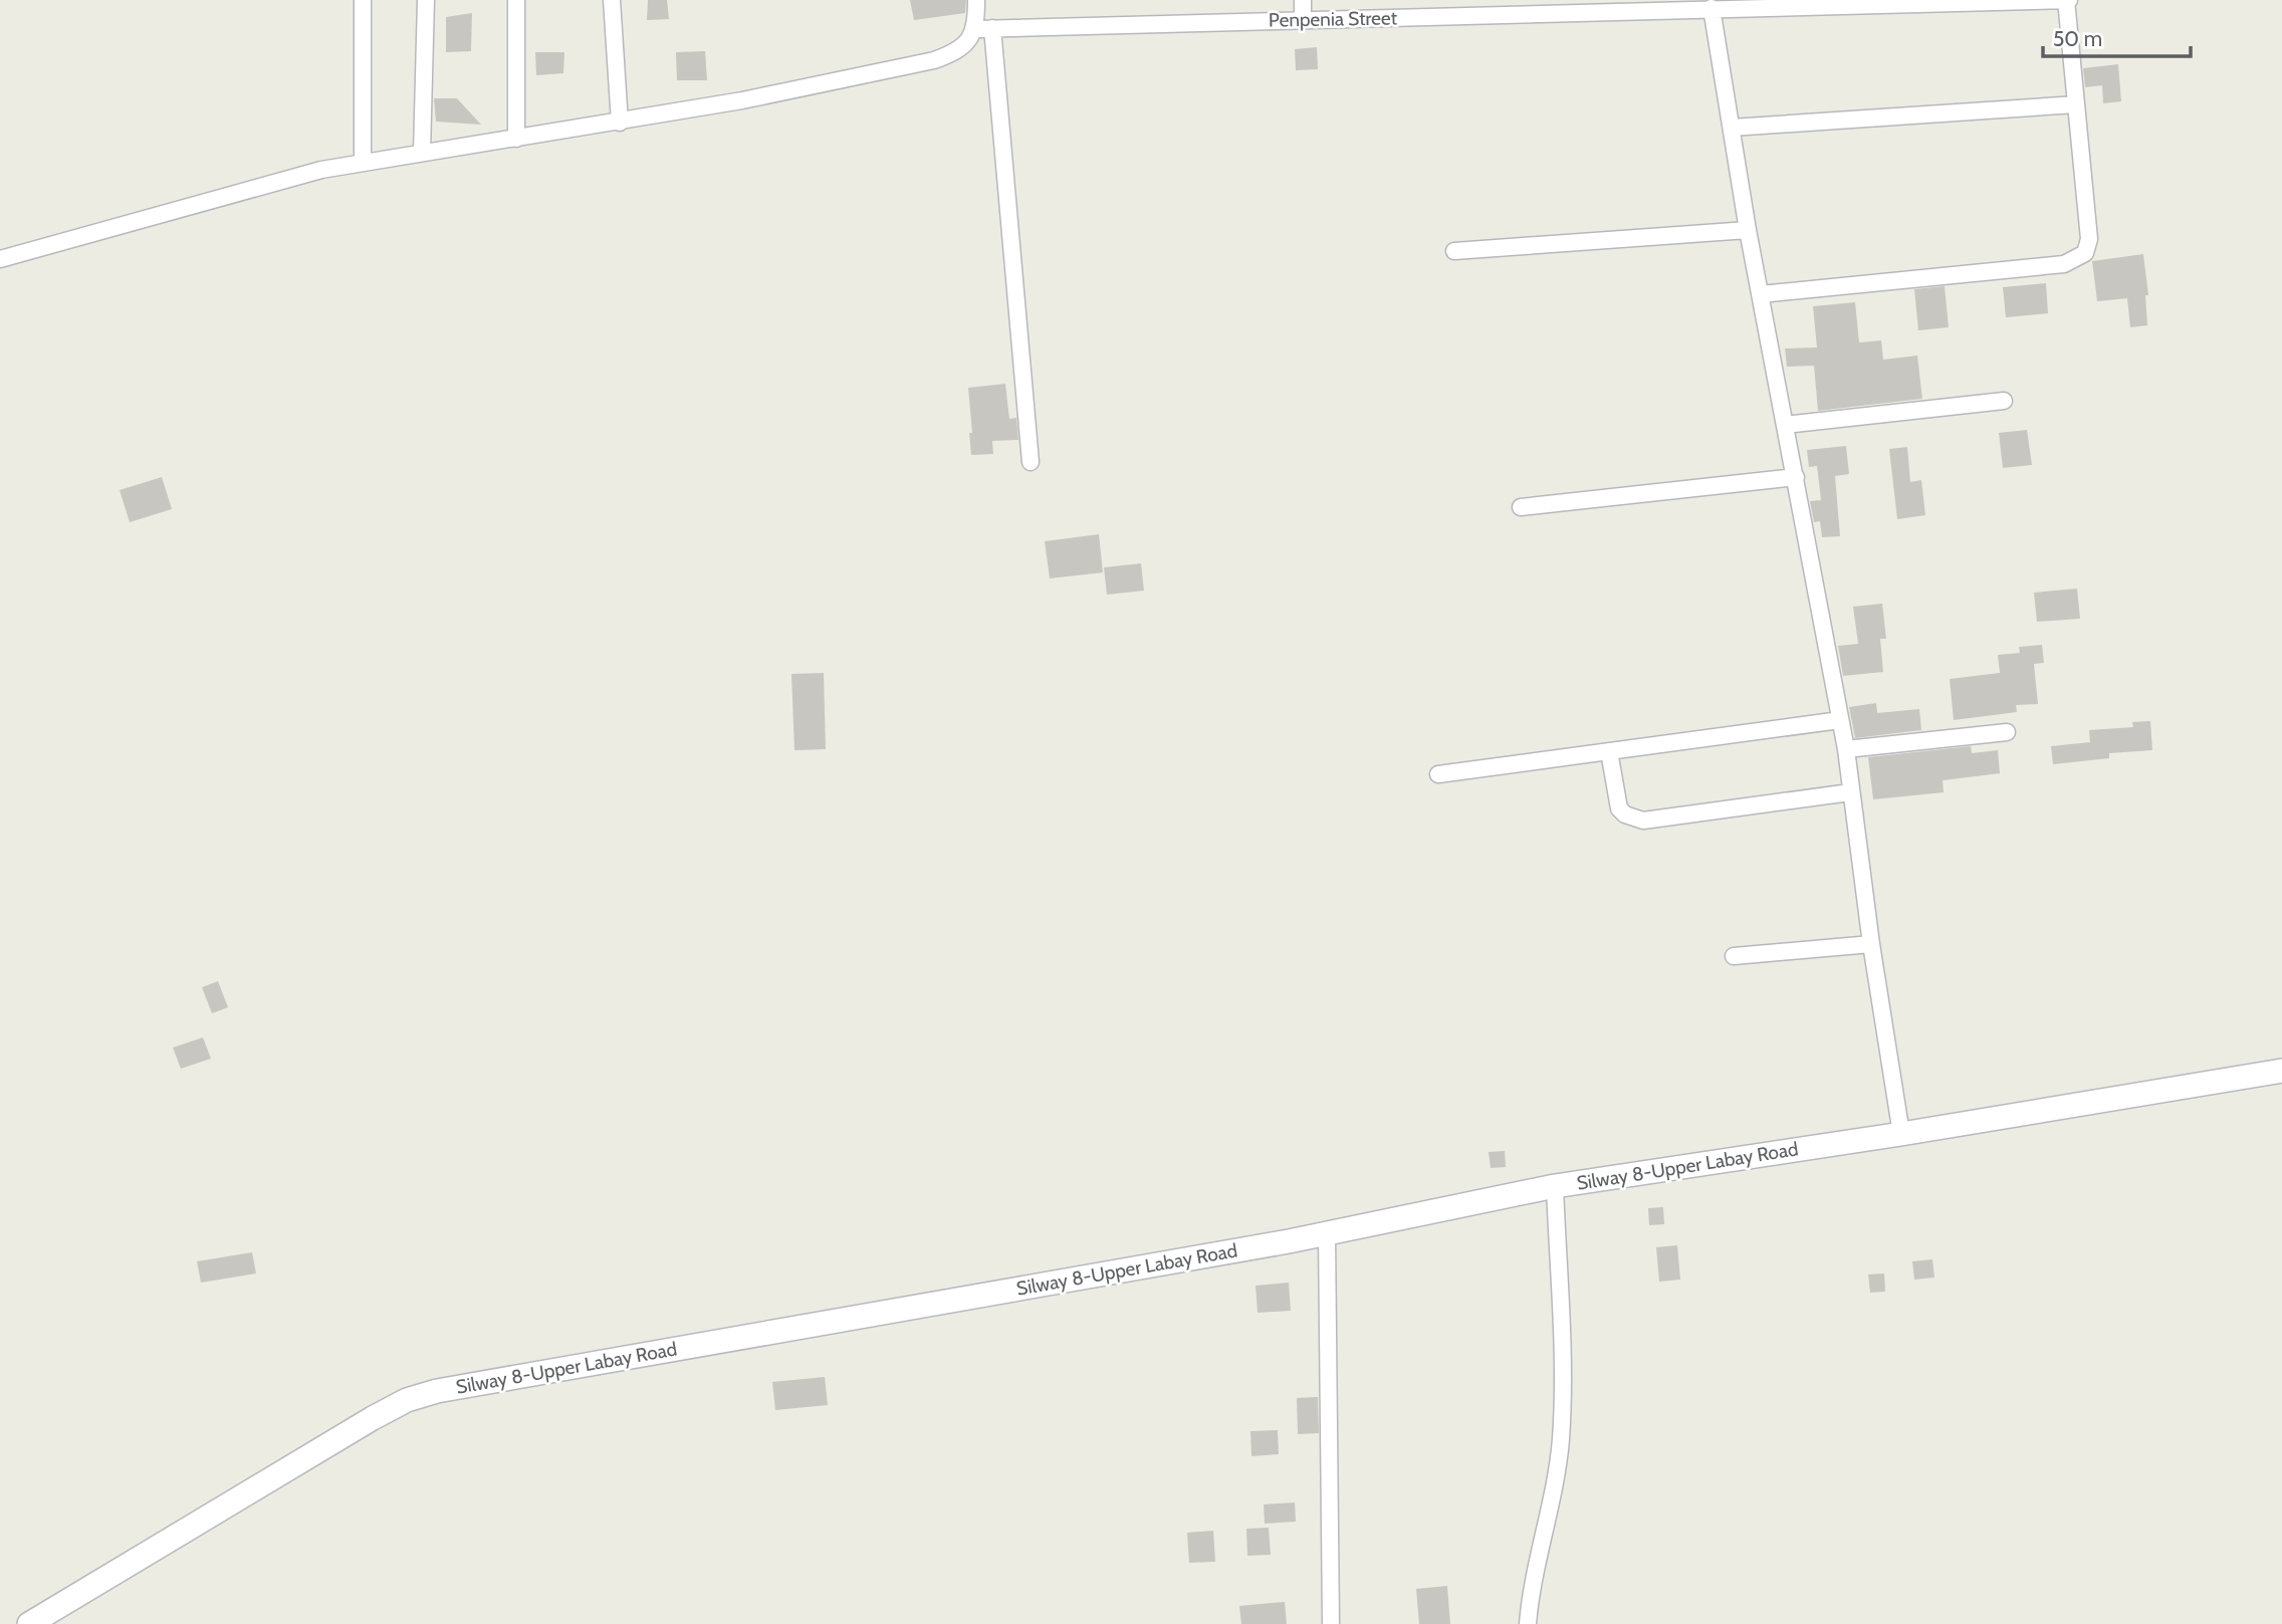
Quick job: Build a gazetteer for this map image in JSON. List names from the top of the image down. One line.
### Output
{"streets":{"main road":["Silway 8-Upper Labay Road"],"street":["Penpenia Street"]},"scale_bar":"50 m"}
